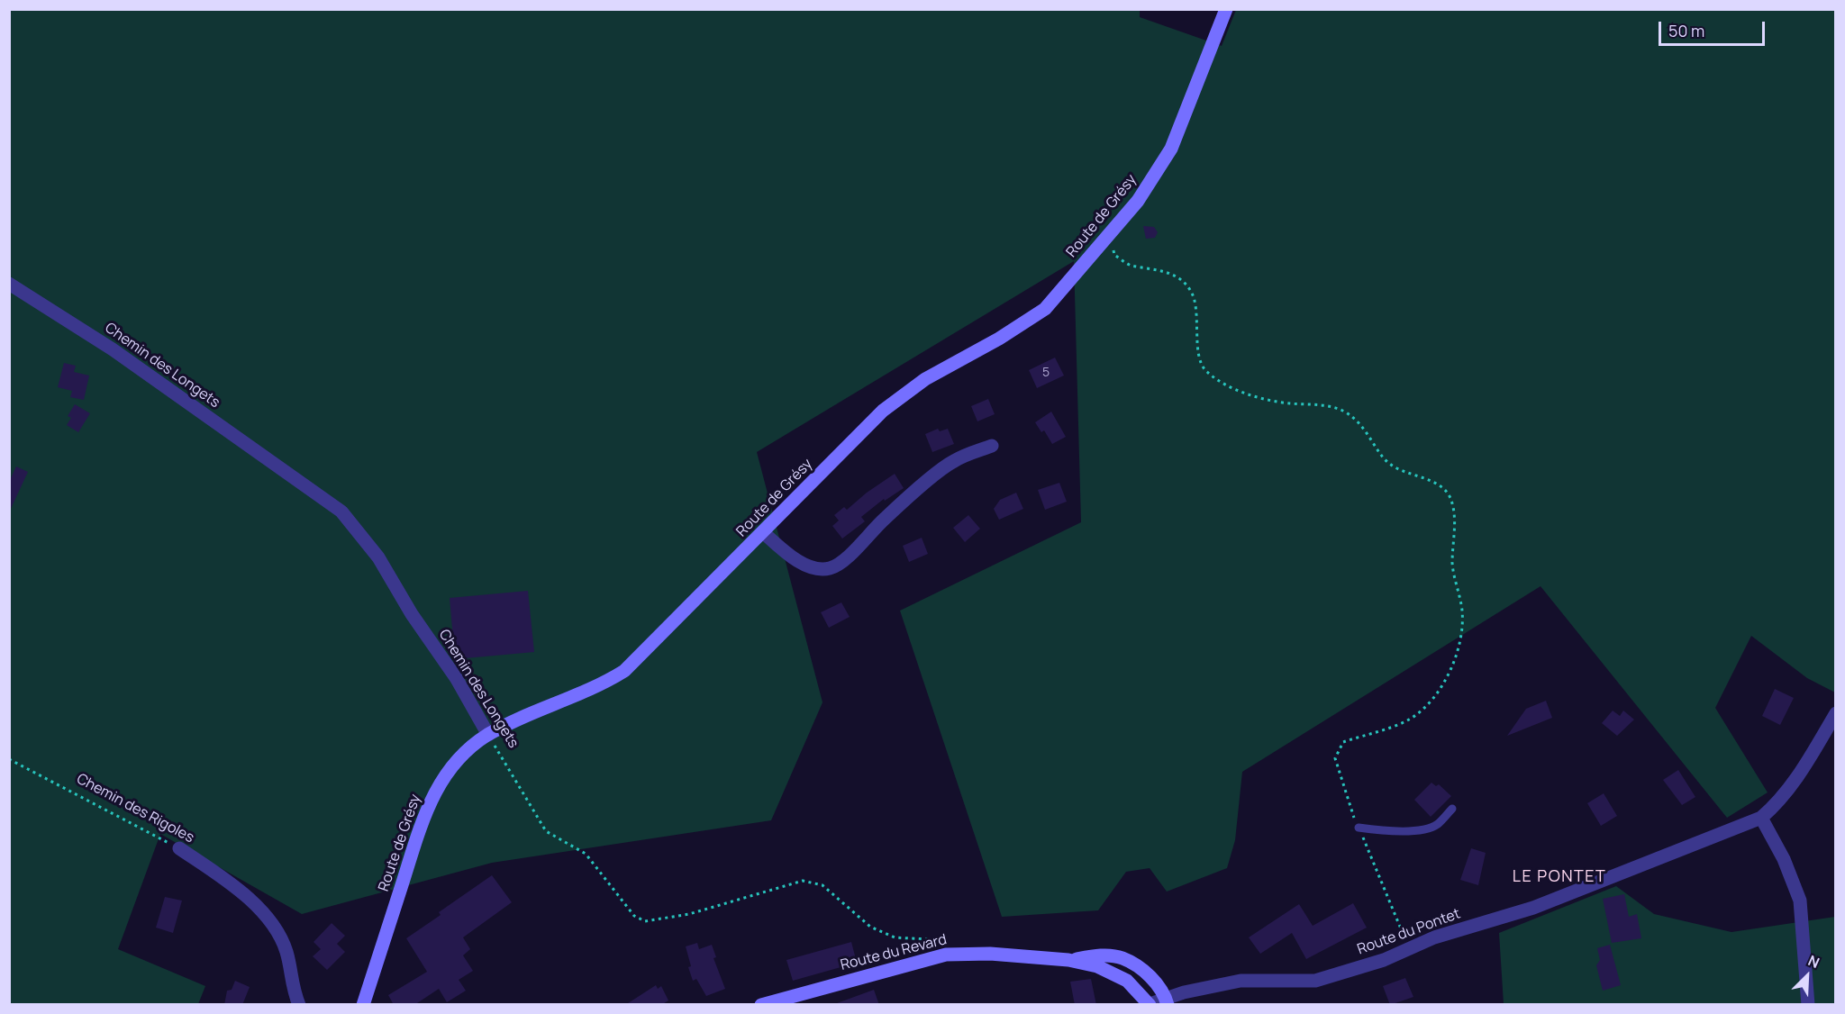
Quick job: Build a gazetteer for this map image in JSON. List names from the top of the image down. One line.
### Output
{"streets":{"main road":["Route de Grésy","Route du Revard"],"street":["Chemin des Longets","Chemin des Rigoles","Route du Pontet"]},"crossings":[["Route de Grésy","Chemin des Longets"],["Chemin des Longets","Route du Revard"],["Route du Pontet","Route du Revard"]],"districts":["LE PONTET"],"house_numbers":["5"],"scale_bar":"50 m","north":"top right"}
